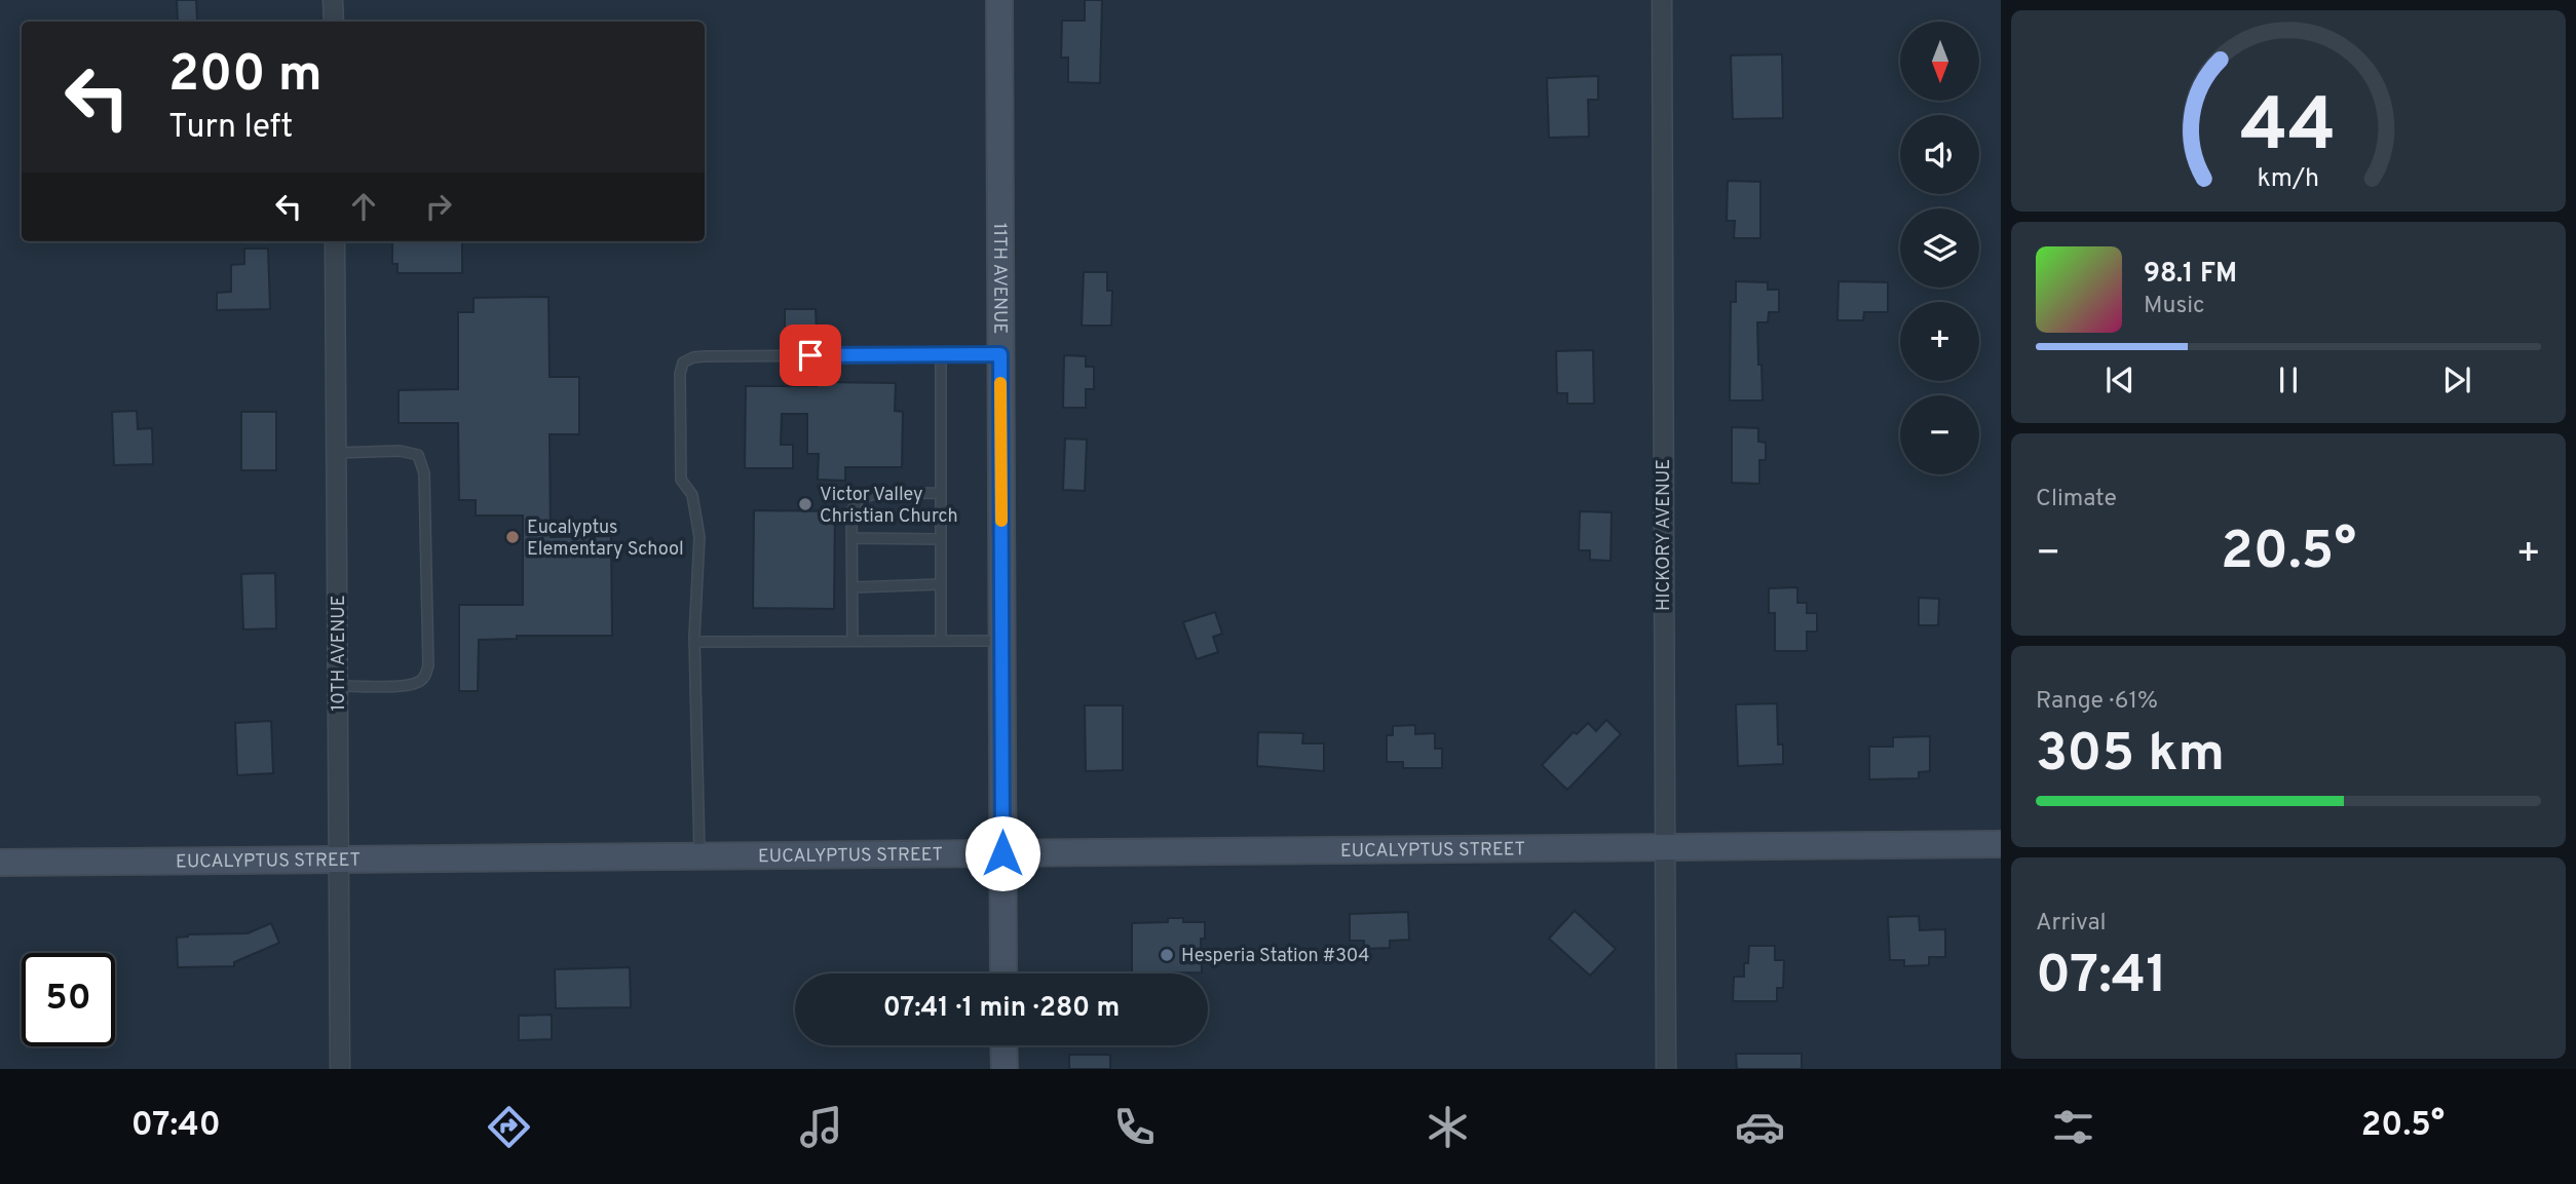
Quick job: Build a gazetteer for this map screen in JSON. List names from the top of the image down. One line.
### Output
{"streets":{"main road":["11TH AVENUE","EUCALYPTUS STREET"],"street":["HICKORY AVENUE","10TH AVENUE"]},"crossings":[["11TH AVENUE","EUCALYPTUS STREET"],["HICKORY AVENUE","EUCALYPTUS STREET"],["10TH AVENUE","EUCALYPTUS STREET"]],"places":["Victor Valley Christian Church","Eucalyptus Elementary School","Hesperia Station #304"],"north":"bottom","page":{"map_buttons":["+","−"],"turn":["200 m","Turn left"],"song":["98.1 FM","Music"],"tile":["Climate",["Range · 61%","305 km"],["Arrival","07:41"]],"heat":["−","20.5°","+"],"limit":"50","trip":"07:41 · 1 min · 280 m","tabs":["07:40","20.5°"],"gauge":["44","km/h"]}}
